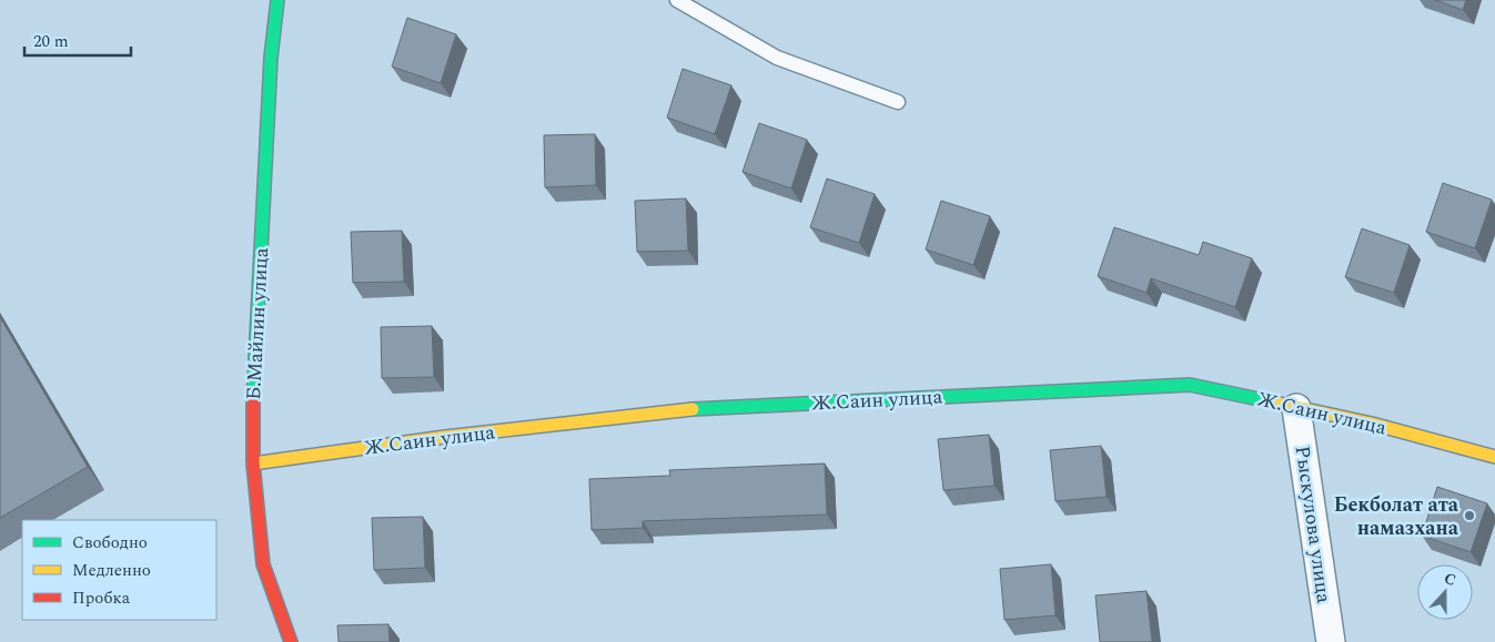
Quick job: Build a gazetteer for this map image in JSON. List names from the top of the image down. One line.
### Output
{"streets":{"street":["Б.Майлин улица","Ж.Саин улица","Рыскулова улица"]},"crossings":[["Б.Майлин улица","Ж.Саин улица"],["Ж.Саин улица","Рыскулова улица"]],"places":["Бекболат ата намазхана"],"legend":["Свободно","Медленно","Пробка"],"scale_bar":"20 m","north":"top"}
